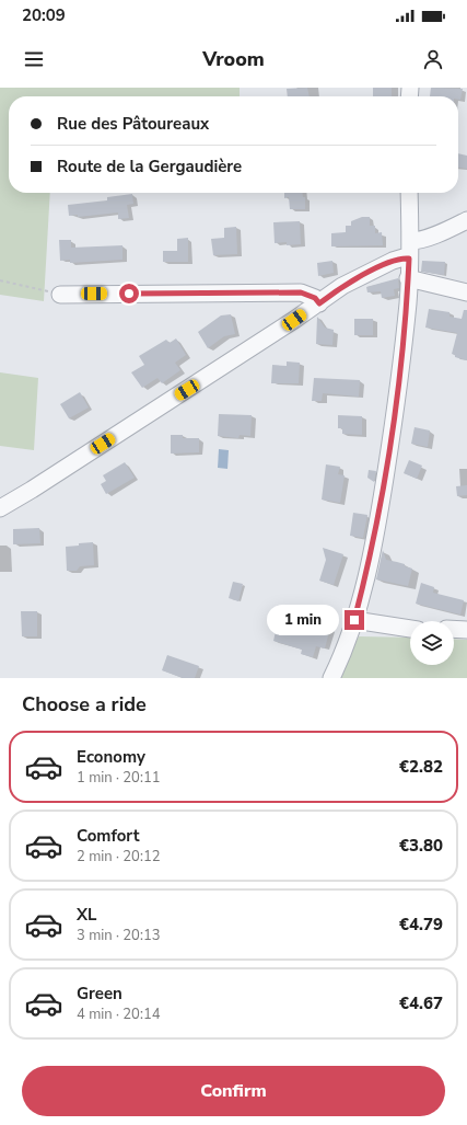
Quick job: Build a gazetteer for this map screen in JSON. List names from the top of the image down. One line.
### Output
{"page":{"status":"20:09","header":"Vroom","banner":["Rue des Pâtoureaux","Route de la Gergaudière"],"bubble":"1 min","heading":"Choose a ride","list":[{"name":"Economy","note":"1 min · 20:11","value":"€2.82"},{"name":"Comfort","note":"2 min · 20:12","value":"€3.80"},{"name":"XL","note":"3 min · 20:13","value":"€4.79"},{"name":"Green","note":"4 min · 20:14","value":"€4.67"}],"buttons":"Confirm"}}
